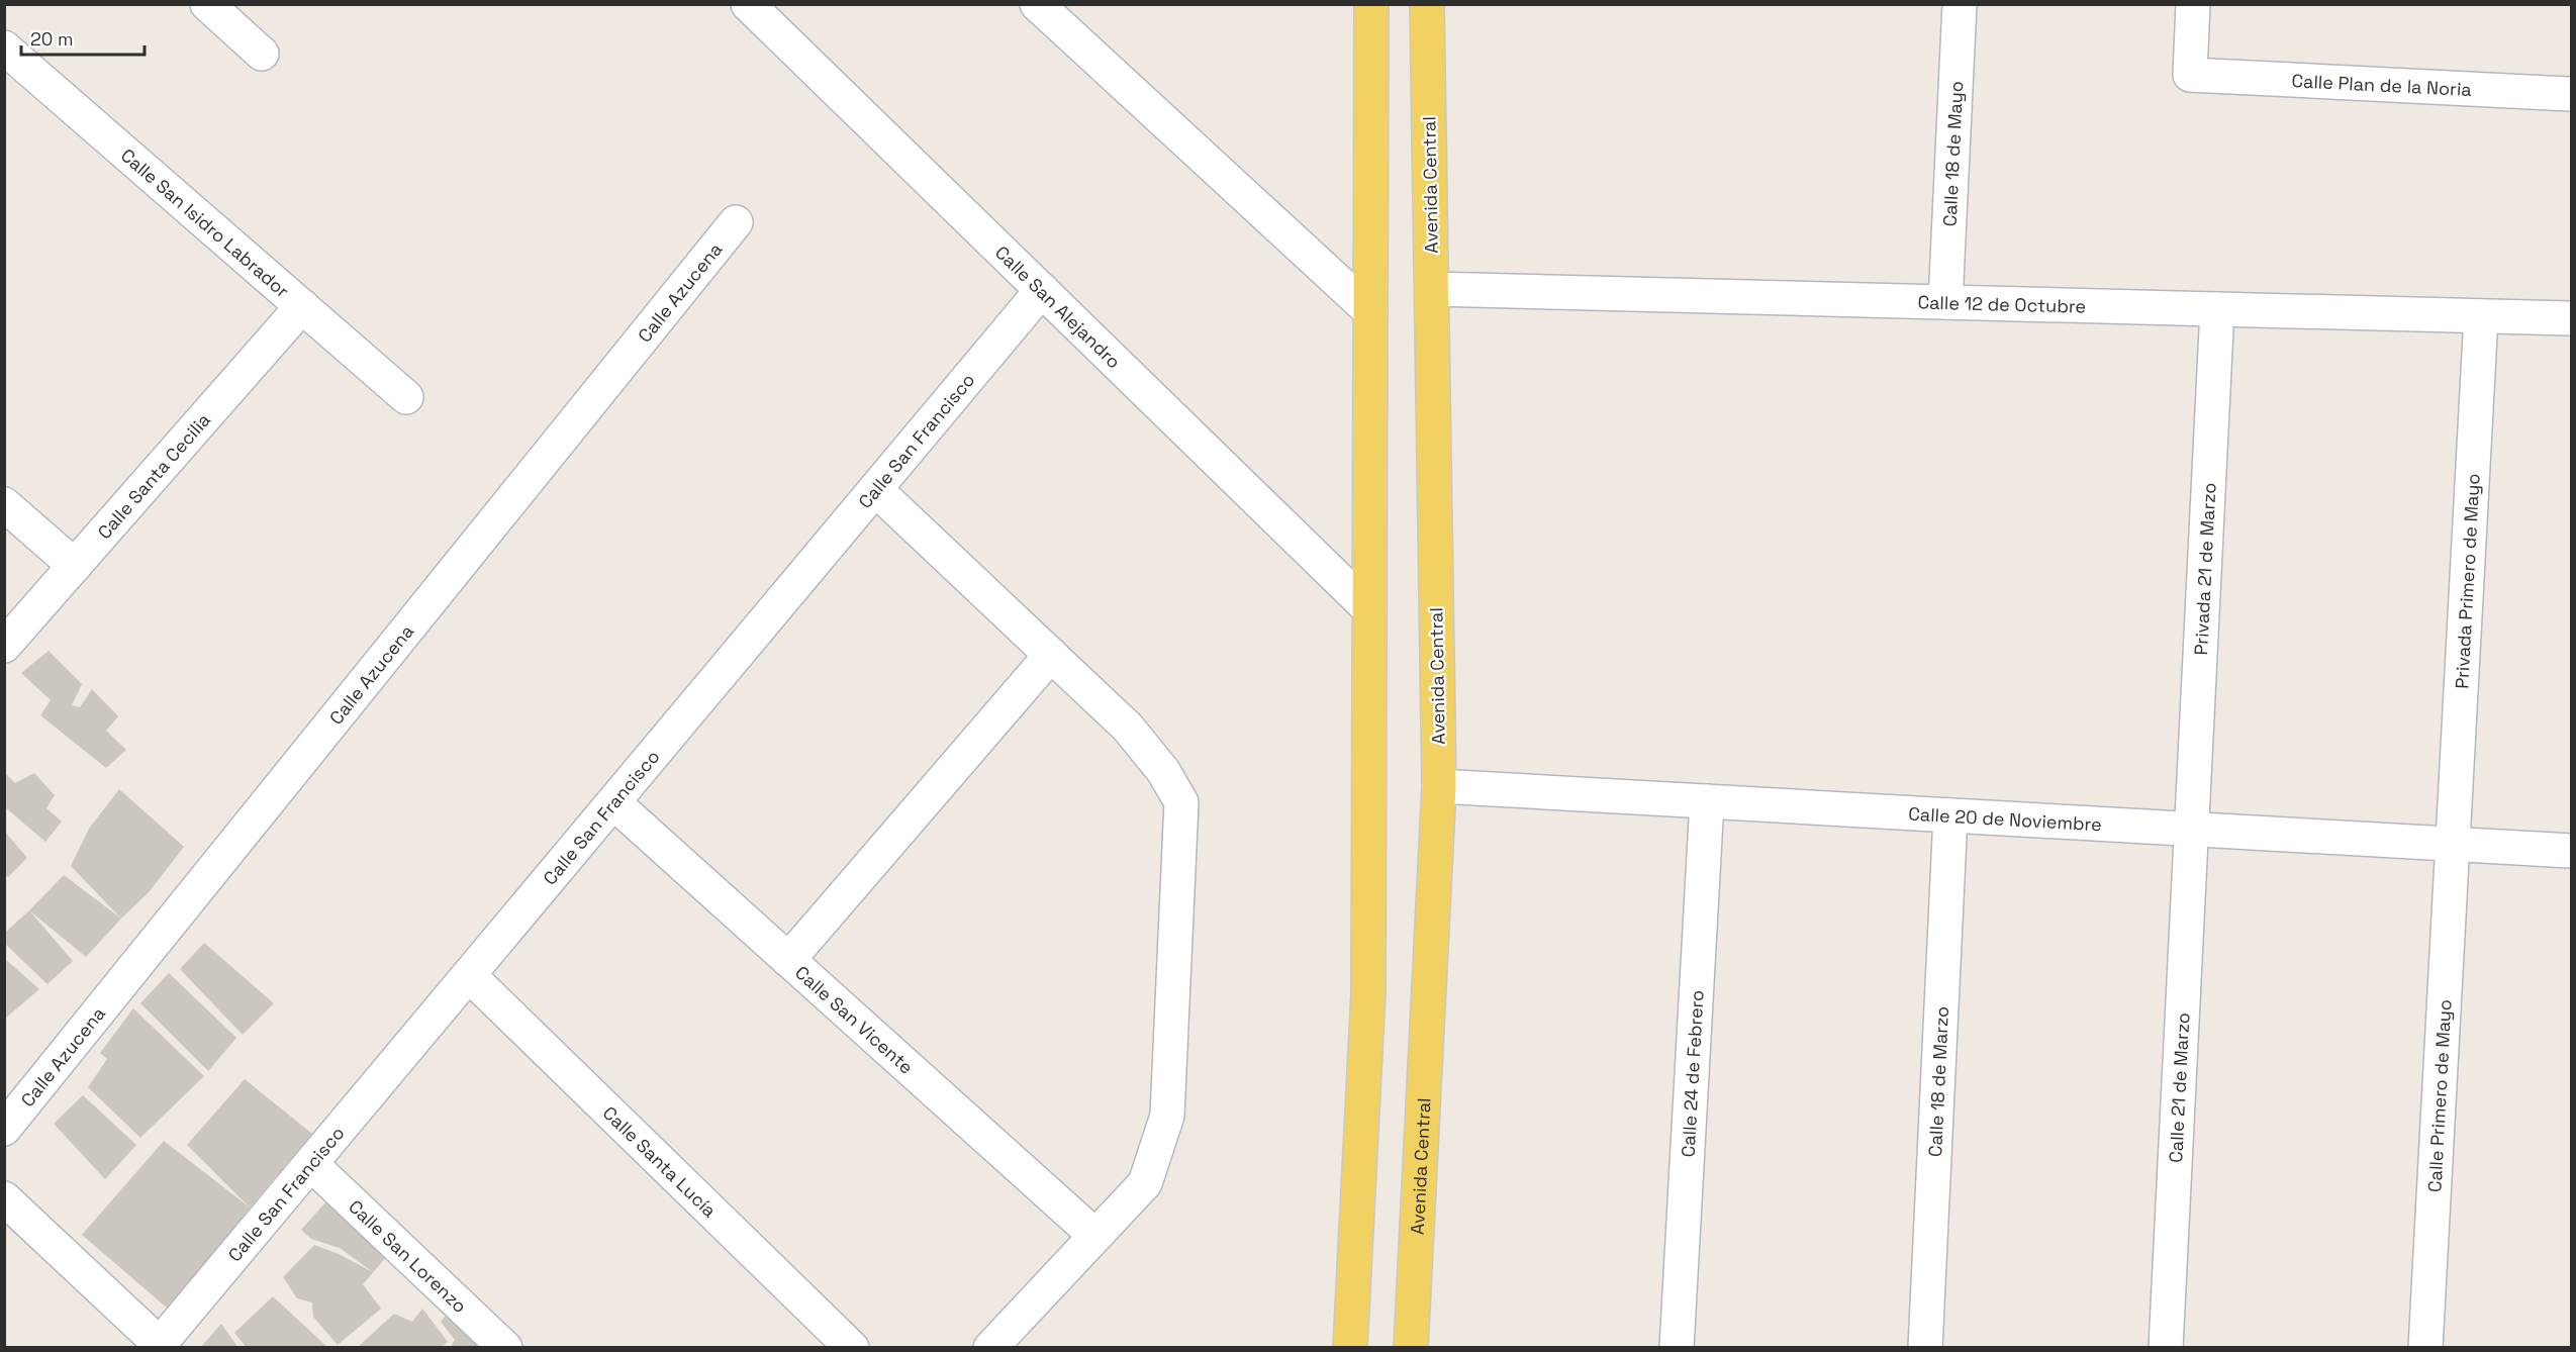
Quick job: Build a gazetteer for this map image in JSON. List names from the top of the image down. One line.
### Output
{"streets":{"main road":["Avenida Central"],"street":["Calle Plan de la Noria","Calle 18 de Mayo","Calle San Isidro Labrador","Calle Azucena","Calle 12 de Octubre","Calle San Alejandro","Calle San Francisco","Calle Santa Cecilia","Privada 21 de Marzo","Privada Primero de Mayo","Calle 20 de Noviembre","Calle San Vicente","Calle 24 de Febrero","Calle 18 de Marzo","Calle 21 de Marzo","Calle Primero de Mayo","Calle Santa Lucía","Calle San Lorenzo"]},"crossings":[["Calle 18 de Mayo","Calle 12 de Octubre"],["Avenida Central","Calle 12 de Octubre"],["Avenida Central","Calle 20 de Noviembre"],["Calle San Isidro Labrador","Calle Santa Cecilia"],["Calle 12 de Octubre","Privada 21 de Marzo"],["Calle 12 de Octubre","Privada Primero de Mayo"],["Calle San Alejandro","Calle San Francisco"],["Calle San Francisco","Calle San Vicente"],["Calle San Francisco","Calle Santa Lucía"],["Calle San Francisco","Calle San Lorenzo"],["Privada 21 de Marzo","Calle 20 de Noviembre"],["Privada 21 de Marzo","Calle 21 de Marzo"],["Privada Primero de Mayo","Calle 20 de Noviembre"],["Privada Primero de Mayo","Calle Primero de Mayo"],["Calle 20 de Noviembre","Calle 24 de Febrero"],["Calle 20 de Noviembre","Calle 18 de Marzo"],["Calle 20 de Noviembre","Calle 21 de Marzo"],["Calle 20 de Noviembre","Calle Primero de Mayo"]],"scale_bar":"20 m"}
